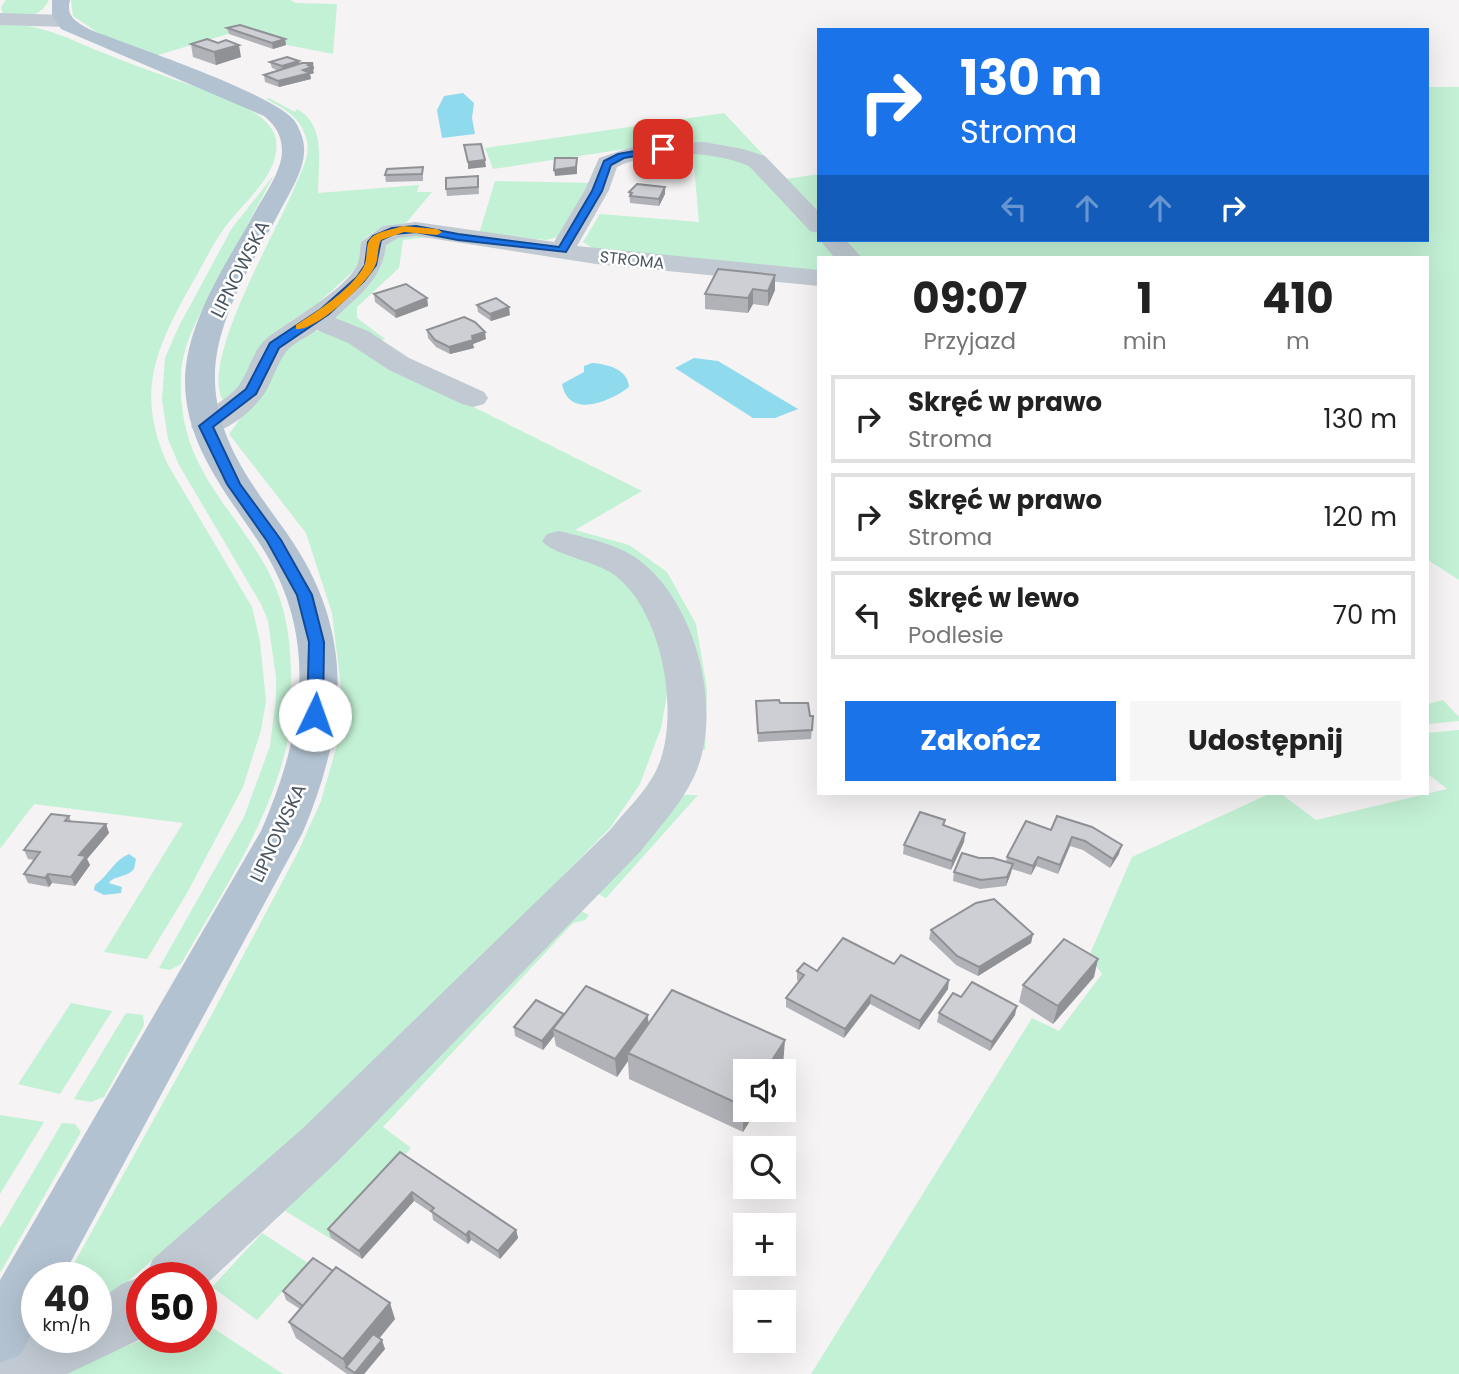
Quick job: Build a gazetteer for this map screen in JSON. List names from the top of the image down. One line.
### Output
{"streets":{"main road":["LIPNOWSKA"],"street":["STROMA"]},"crossings":[["STROMA","LIPNOWSKA"]],"page":{"turn":["130 m","Stroma"],"eta":["09:07","Przyjazd","1","min","410","m"],"list":[{"name":"Skręć w prawo","note":"Stroma","value":"130 m"},{"name":"Skręć w prawo","note":"Stroma","value":"120 m"},{"name":"Skręć w lewo","note":"Podlesie","value":"70 m"}],"buttons":["Zakończ","Udostępnij"],"map_buttons":["+","−"],"speed":"40 km/h","limit":"50"}}
